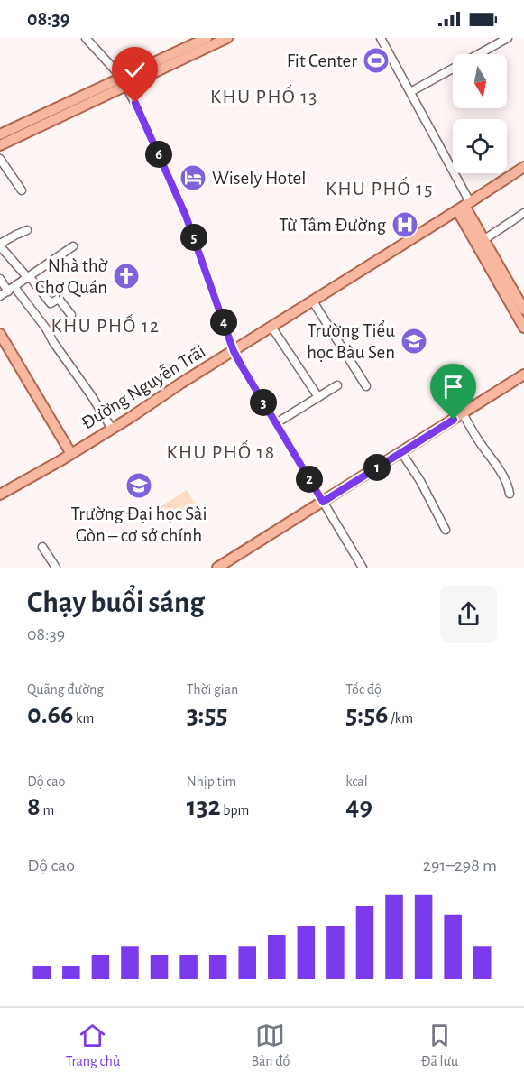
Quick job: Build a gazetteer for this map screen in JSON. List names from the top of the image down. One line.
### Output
{"streets":{"main road":["Đường Nguyễn Trãi"]},"districts":["KHU PHỐ 13","KHU PHỐ 15","KHU PHỐ 12","KHU PHỐ 18"],"places":{"sports":["Fit Center"],"hotel":["Wisely Hotel"],"hospital":["Từ Tâm Đường"],"church":["Nhà thờ Chợ Quán"],"school or university":["Trường Tiểu học Bàu Sen","Trường Đại học Sài Gòn – cơ sở chính"]},"north":"bottom","page":{"status":"08:39","pins":["6","5","4","3","1","2"],"heading":["Chạy buổi sáng","08:39"],"stats":[["Quãng đường","0.66 km"],["Thời gian","3:55"],["Tốc độ","5:56 /km"],["Độ cao","8 m"],["Nhịp tim","132 bpm"],["kcal","49"]],"chart":["Độ cao","291–298 m"],"tabs":["Trang chủ","Bản đồ","Đã lưu"]}}
